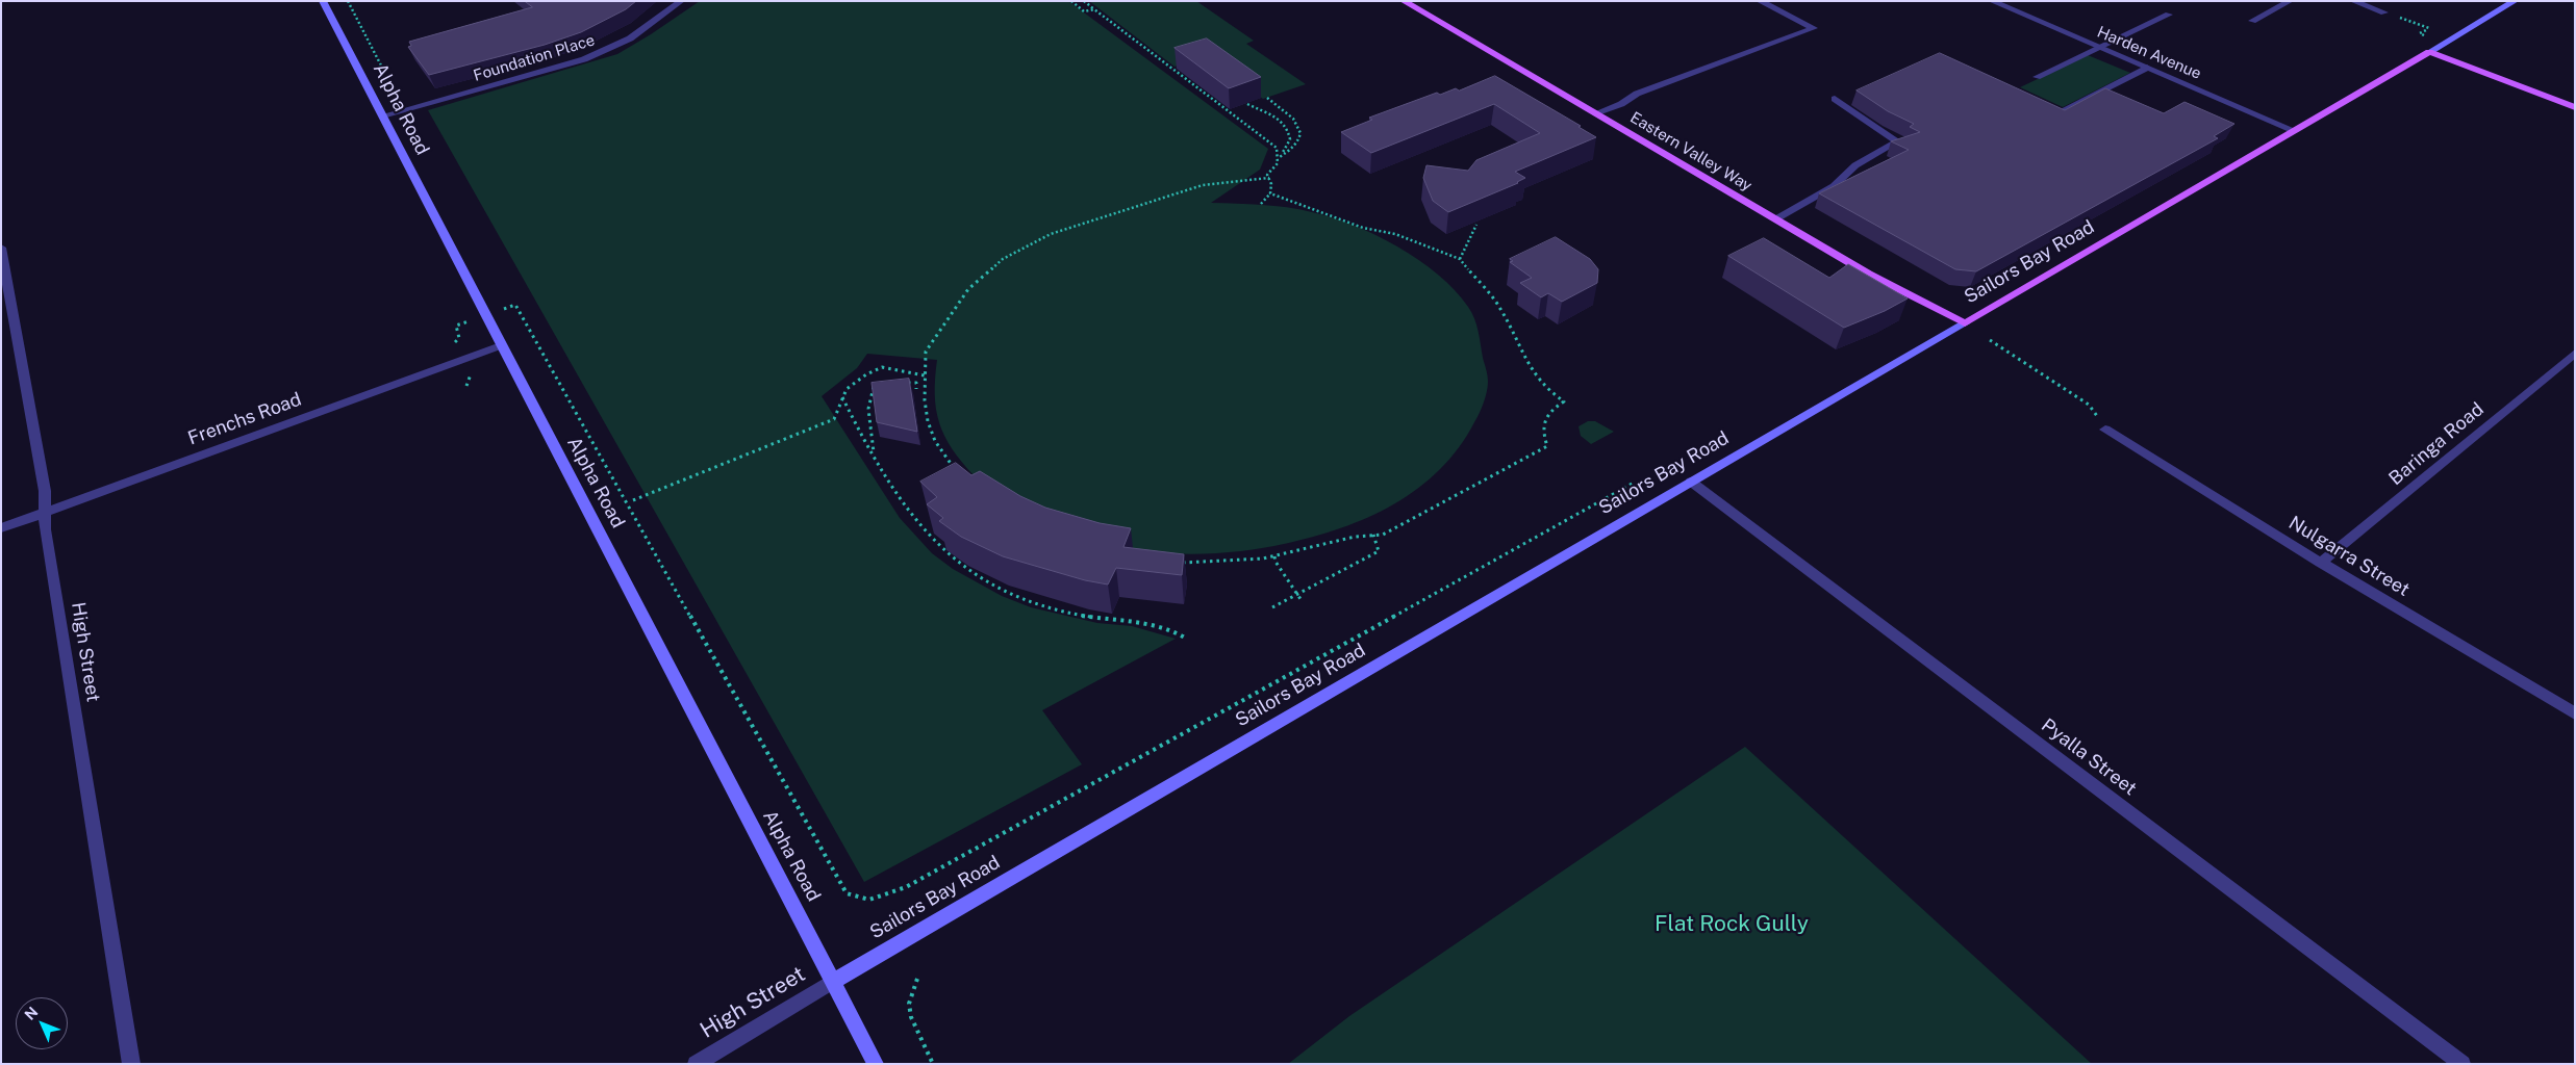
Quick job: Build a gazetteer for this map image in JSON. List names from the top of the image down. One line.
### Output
{"streets":{"main road":["Alpha Road","Eastern Valley Way","Sailors Bay Road"],"street":["Harden Avenue","Foundation Place","Frenchs Road","Baringa Road","Nulgarra Street","High Street","Pyalla Street"]},"crossings":[["Harden Avenue","Sailors Bay Road"],["Foundation Place","Alpha Road"],["Alpha Road","Sailors Bay Road"],["Alpha Road","Frenchs Road"],["Alpha Road","High Street"],["Eastern Valley Way","Sailors Bay Road"],["Sailors Bay Road","High Street"],["Sailors Bay Road","Pyalla Street"],["Frenchs Road","High Street"],["Baringa Road","Nulgarra Street"]],"parks":["Flat Rock Gully"],"north":"top left"}
